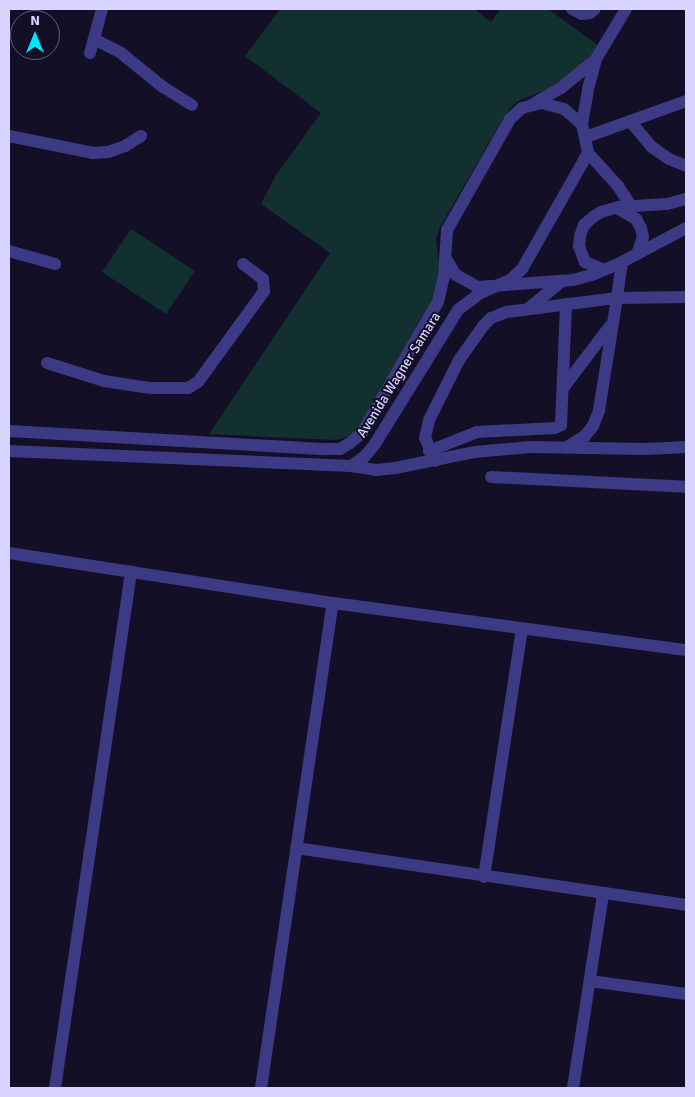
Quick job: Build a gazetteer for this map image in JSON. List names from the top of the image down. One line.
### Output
{"streets":{"street":["Avenida Wagner Samara"]},"north":"top"}
